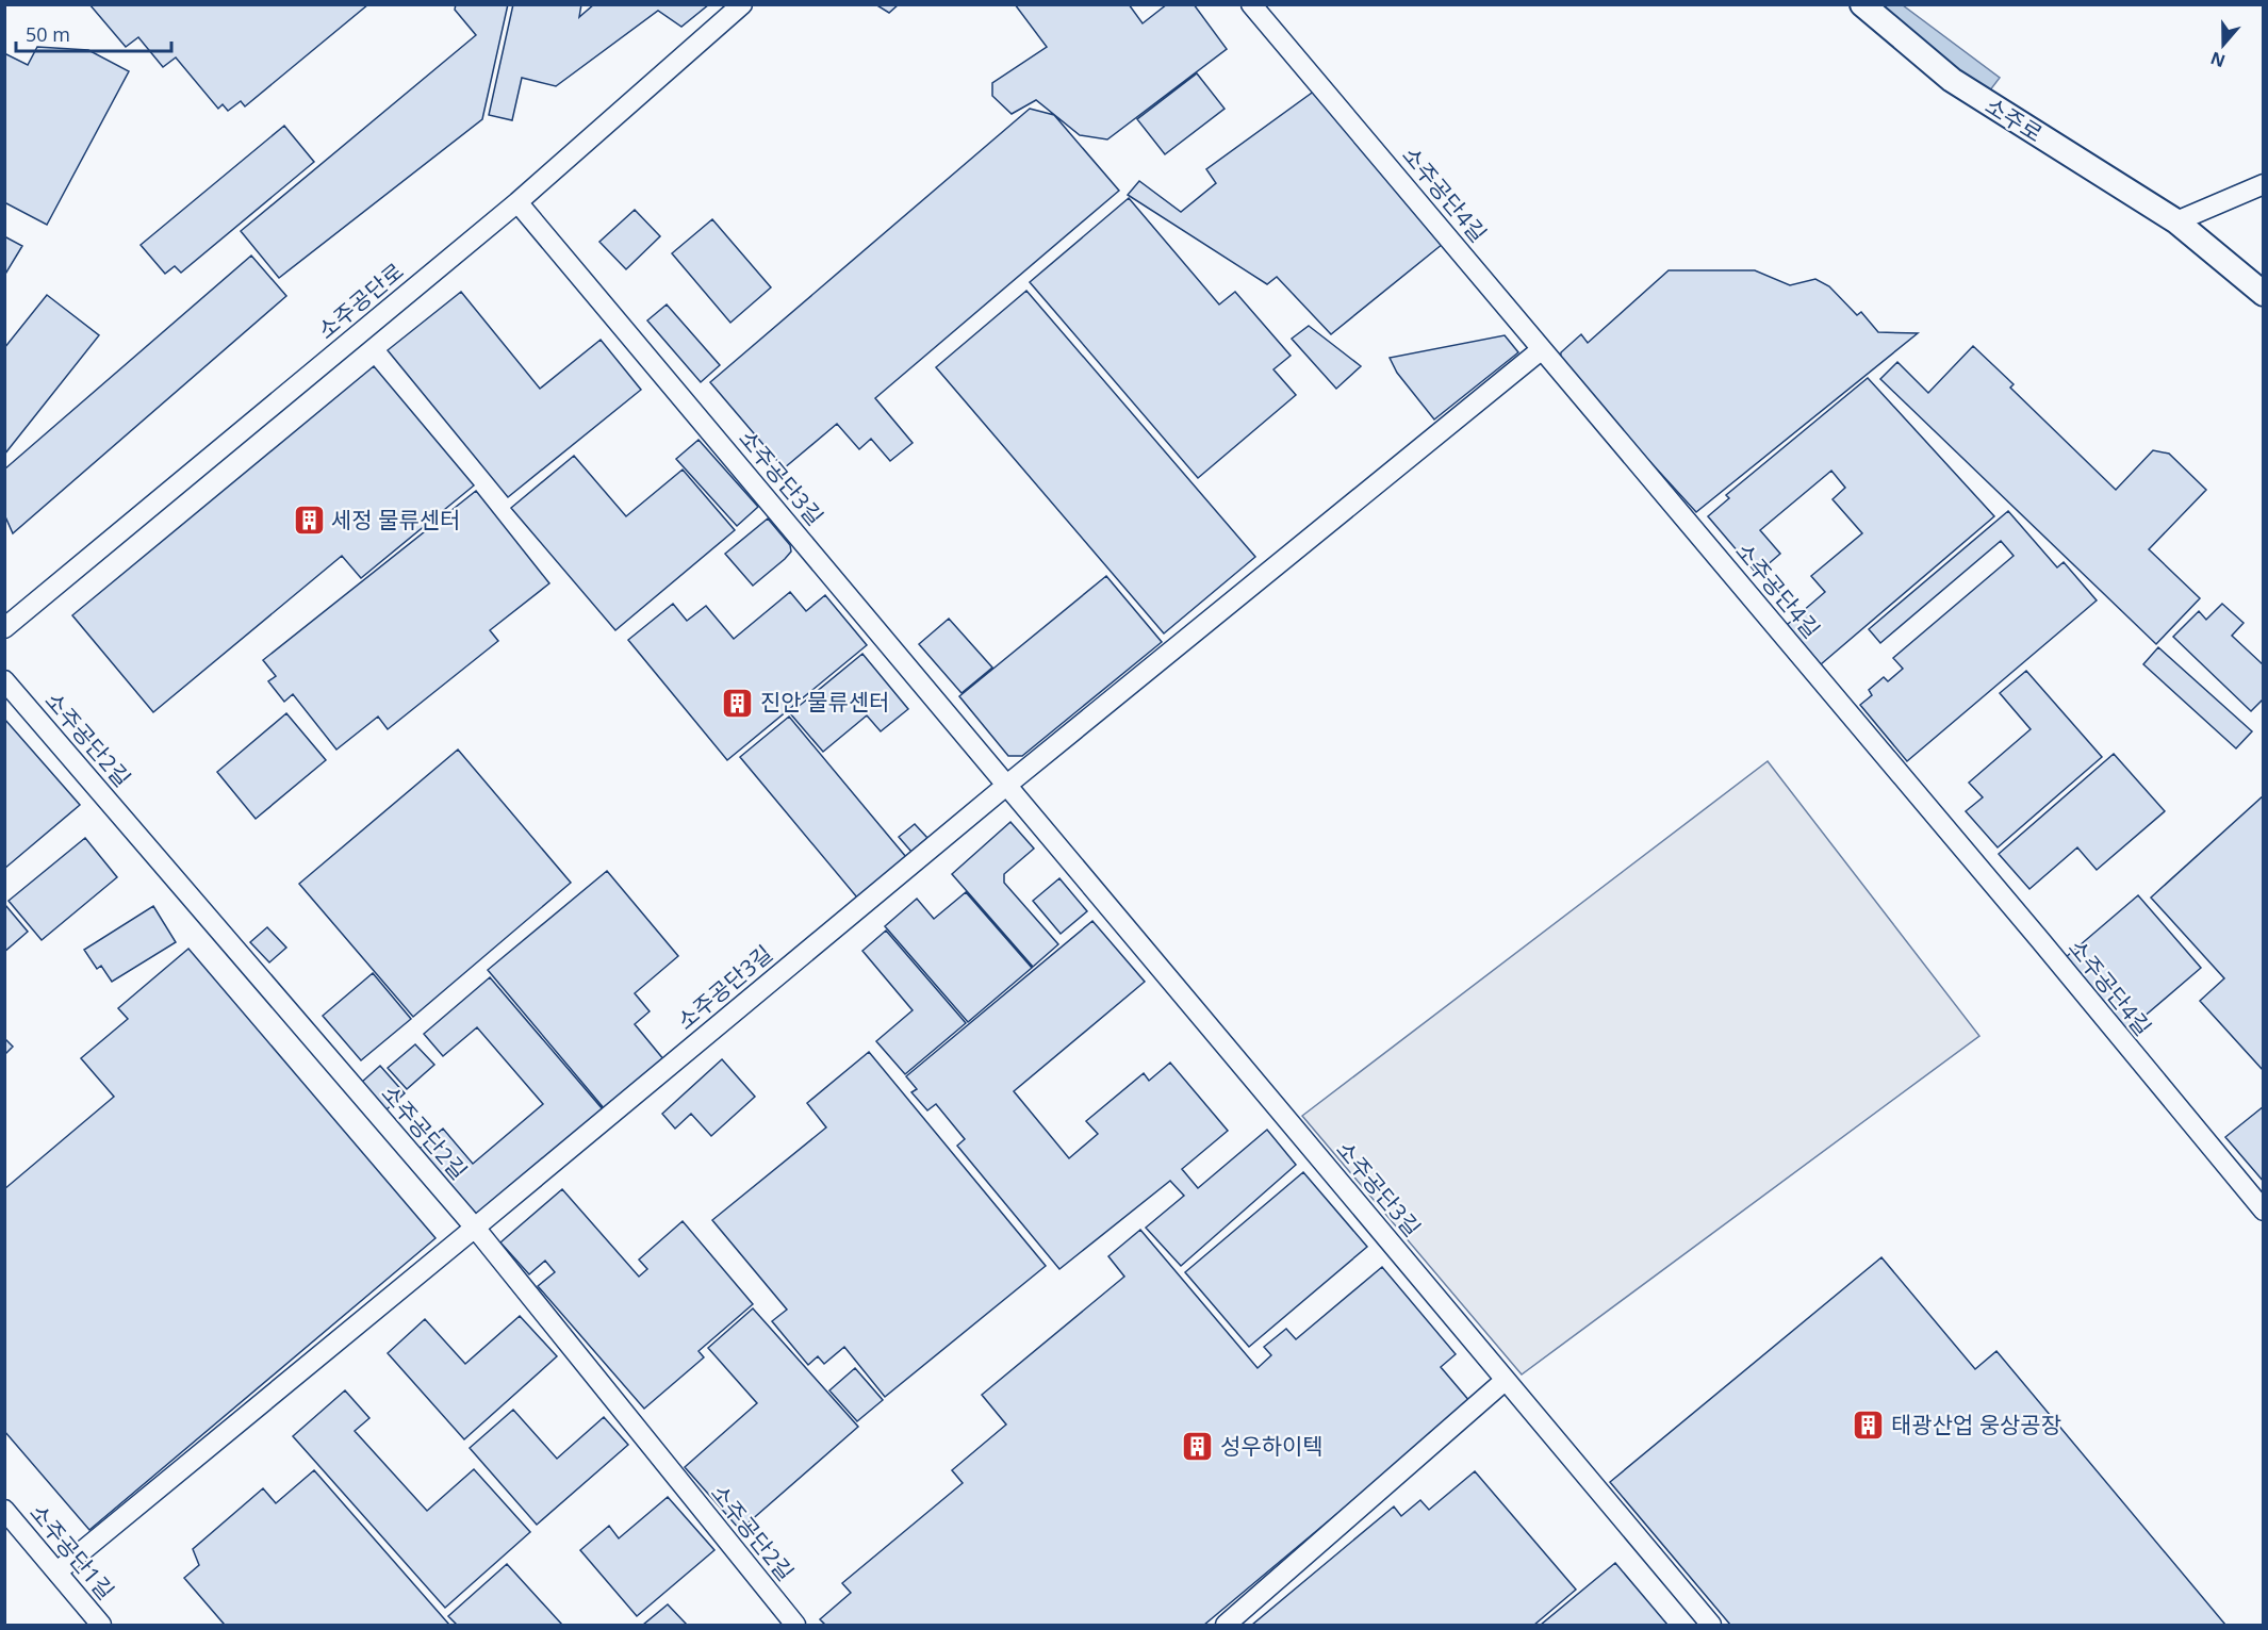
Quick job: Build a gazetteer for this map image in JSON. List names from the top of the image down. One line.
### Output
{"streets":{"street":["소주로","소주공단4길","소주공단로","소주공단3길","소주공단2길","소주공단1길"]},"crossings":[["소주공단로","소주공단3길"],["소주공단3길","소주공단2길"],["소주공단3길","소주공단1길"]],"places":{"building":["세정 물류센터","진안 물류센터","태광산업 웅상공장","성우하이텍"]},"scale_bar":"50 m","north":"bottom"}
